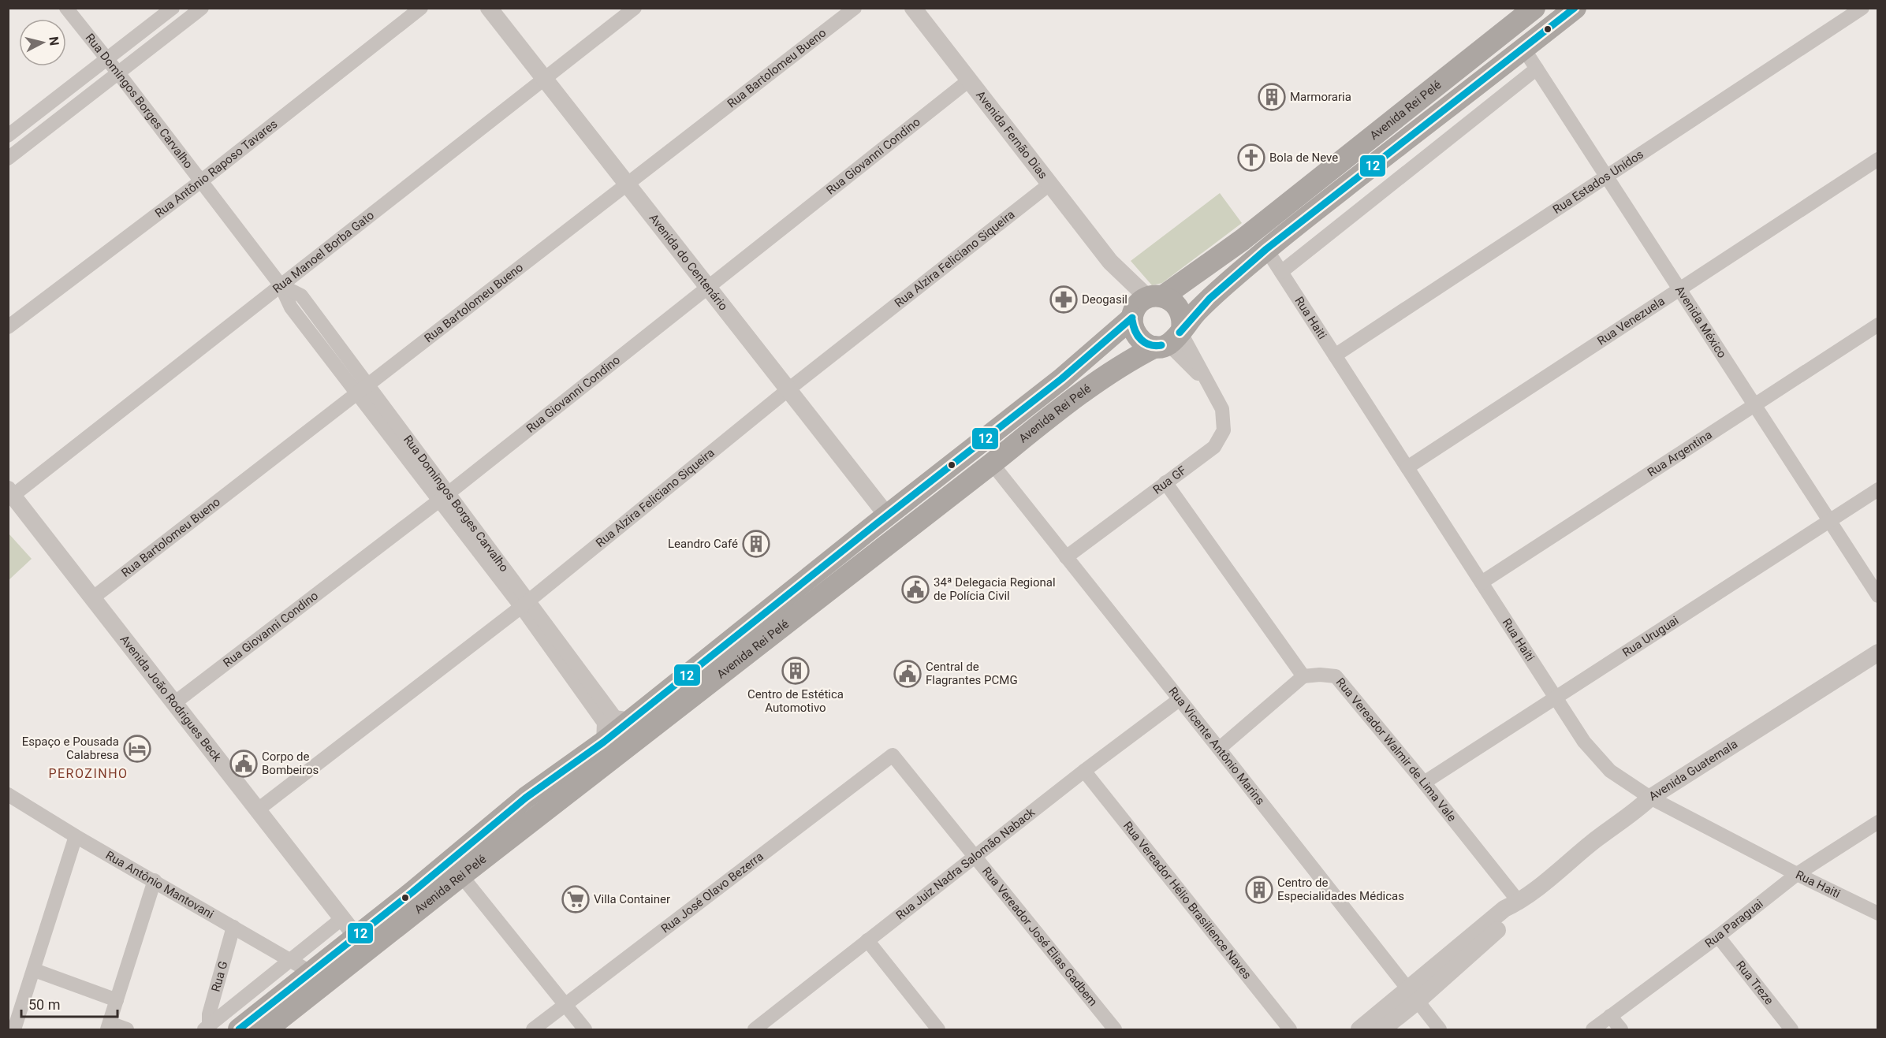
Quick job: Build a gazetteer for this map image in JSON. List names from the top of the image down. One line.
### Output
{"streets":{"main road":["Avenida Rei Pelé"],"street":["Rua Bartolomeu Bueno","Rua Domingos Borges Carvalho","Avenida Fernão Dias","Rua Giovanni Condino","Rua Antônio Raposo Tavares","Rua Estados Unidos","Rua Manoel Borba Gato","Rua Alzira Feliciano Siqueira","Avenida do Centenário","Rua Haiti","Rua Venezuela","Avenida México","Rua Argentina","Rua GF","Rua Uruguai","Avenida João Rodrigues Beck","Rua Vicente Antônio Marins","Rua Vereador Walmir de Lima Vale","Avenida Guatemala","Rua Juiz Nadra Salomão Naback","Rua Antônio Mantovani","Rua José Olavo Bezerra","Rua Vereador Hélio Brasilience Naves","Rua Paraguai","Rua Vereador José Elias Gadbem","Rua G","Rua Treze"]},"crossings":[["Rua Bartolomeu Bueno","Rua Domingos Borges Carvalho"],["Rua Bartolomeu Bueno","Avenida do Centenário"],["Rua Bartolomeu Bueno","Avenida João Rodrigues Beck"],["Rua Domingos Borges Carvalho","Avenida Rei Pelé"],["Rua Domingos Borges Carvalho","Rua Giovanni Condino"],["Rua Domingos Borges Carvalho","Rua Antônio Raposo Tavares"],["Rua Domingos Borges Carvalho","Rua Manoel Borba Gato"],["Rua Domingos Borges Carvalho","Rua Alzira Feliciano Siqueira"],["Avenida Rei Pelé","Avenida Fernão Dias"],["Avenida Rei Pelé","Avenida do Centenário"],["Avenida Rei Pelé","Rua Haiti"],["Avenida Rei Pelé","Avenida México"],["Avenida Rei Pelé","Rua GF"],["Avenida Rei Pelé","Avenida João Rodrigues Beck"],["Avenida Rei Pelé","Rua Vicente Antônio Marins"],["Avenida Rei Pelé","Rua Antônio Mantovani"],["Avenida Fernão Dias","Rua Giovanni Condino"],["Avenida Fernão Dias","Rua Alzira Feliciano Siqueira"],["Avenida Fernão Dias","Rua GF"],["Rua Giovanni Condino","Avenida do Centenário"],["Rua Giovanni Condino","Avenida João Rodrigues Beck"],["Rua Estados Unidos","Rua Haiti"],["Rua Estados Unidos","Avenida México"],["Rua Manoel Borba Gato","Avenida do Centenário"],["Rua Manoel Borba Gato","Avenida João Rodrigues Beck"],["Rua Alzira Feliciano Siqueira","Avenida do Centenário"],["Rua Alzira Feliciano Siqueira","Avenida João Rodrigues Beck"],["Rua Haiti","Rua Venezuela"],["Rua Haiti","Rua Argentina"],["Rua Haiti","Rua Uruguai"],["Rua Haiti","Avenida Guatemala"],["Rua Haiti","Rua Paraguai"],["Rua Venezuela","Avenida México"],["Avenida México","Rua Argentina"],["Avenida México","Rua Uruguai"],["Rua GF","Rua Vicente Antônio Marins"],["Rua Uruguai","Rua Vereador Walmir de Lima Vale"],["Rua Vicente Antônio Marins","Avenida Guatemala"],["Rua Vicente Antônio Marins","Rua Juiz Nadra Salomão Naback"],["Rua Vereador Walmir de Lima Vale","Avenida Guatemala"],["Rua Juiz Nadra Salomão Naback","Rua Vereador Hélio Brasilience Naves"],["Rua Juiz Nadra Salomão Naback","Rua Vereador José Elias Gadbem"],["Rua Antônio Mantovani","Rua G"],["Rua José Olavo Bezerra","Rua Vereador José Elias Gadbem"],["Rua Paraguai","Rua Treze"]],"districts":["PEROZINHO"],"places":{"building":["Marmoraria","Leandro Café","Centro de Estética Automotivo","Centro de Especialidades Médicas"],"church":["Bola de Neve"],"pharmacy":["Deogasil"],"public building":["34ª Delegacia Regional de Polícia Civil","Central de Flagrantes PCMG","Corpo de Bombeiros"],"hotel":["Espaço e Pousada Calabresa"],"supermarket":["Villa Container"]},"lines":["transit line 12"],"scale_bar":"50 m","north":"right"}
